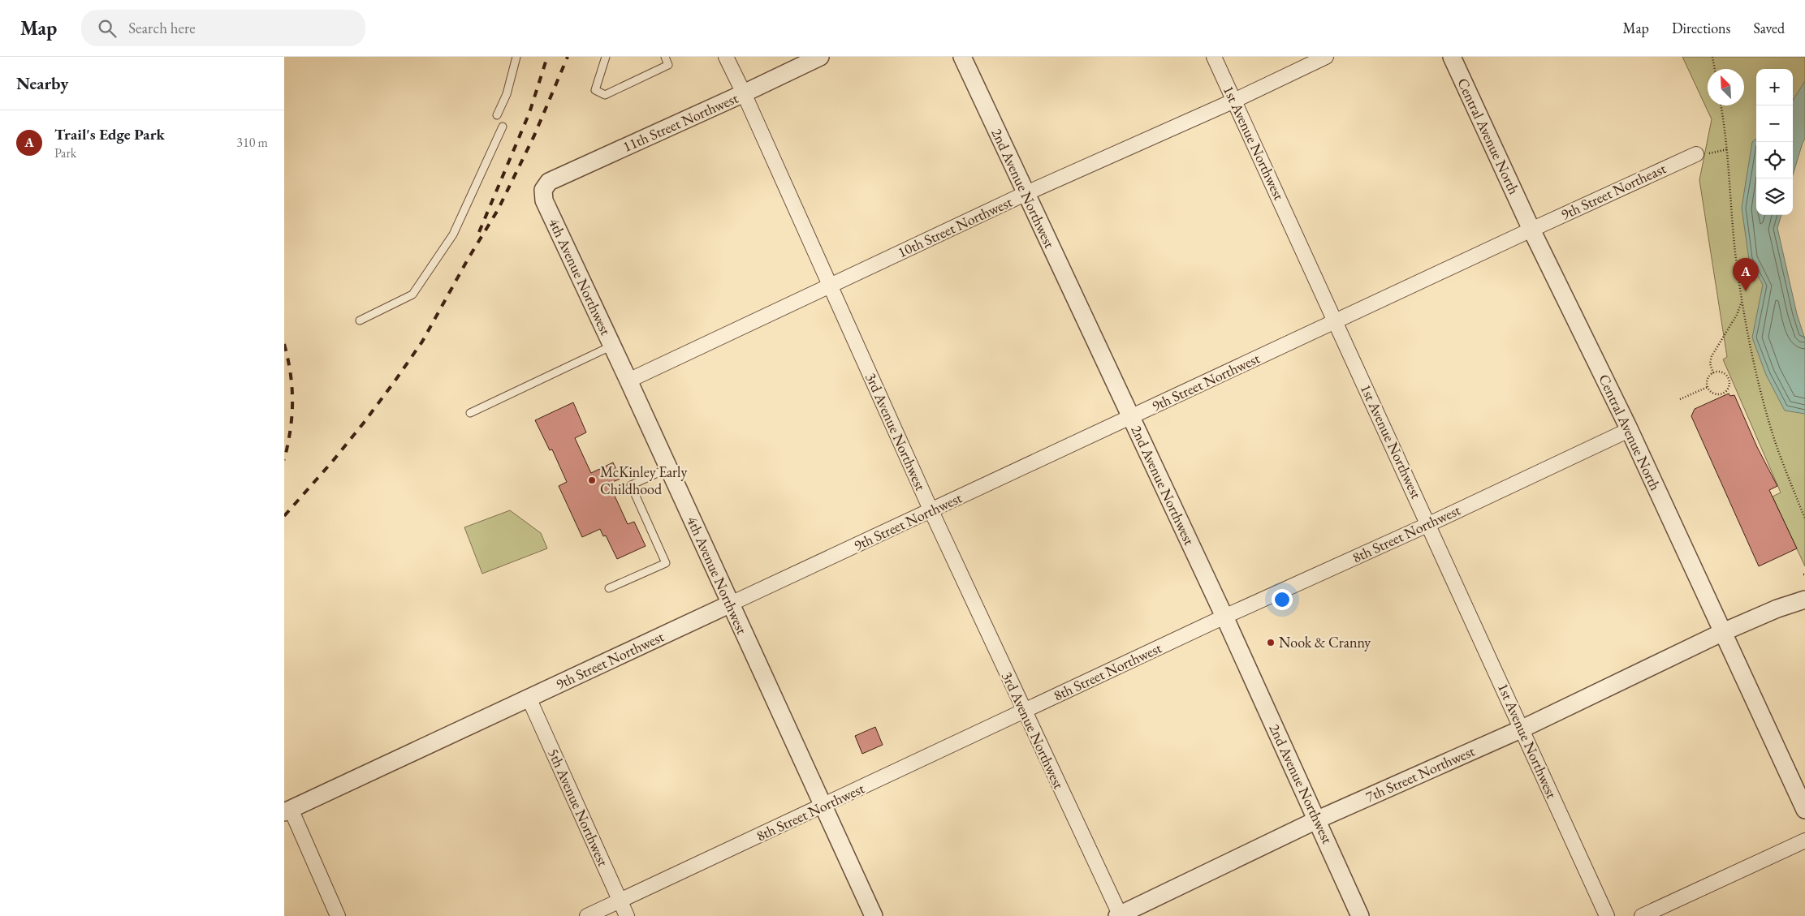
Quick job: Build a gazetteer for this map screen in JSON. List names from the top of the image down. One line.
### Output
{"streets":{"street":["11th Street Northwest","Central Avenue North","1st Avenue Northwest","2nd Avenue Northwest","9th Street Northeast","10th Street Northwest","4th Avenue Northwest","9th Street Northwest","3rd Avenue Northwest","8th Street Northwest","7th Street Northwest","5th Avenue Northwest"]},"crossings":[["11th Street Northwest","4th Avenue Northwest"],["11th Street Northwest","3rd Avenue Northwest"],["Central Avenue North","9th Street Northeast"],["Central Avenue North","9th Street Northwest"],["Central Avenue North","8th Street Northwest"],["Central Avenue North","7th Street Northwest"],["1st Avenue Northwest","10th Street Northwest"],["1st Avenue Northwest","9th Street Northwest"],["1st Avenue Northwest","8th Street Northwest"],["1st Avenue Northwest","7th Street Northwest"],["2nd Avenue Northwest","10th Street Northwest"],["2nd Avenue Northwest","9th Street Northwest"],["2nd Avenue Northwest","8th Street Northwest"],["2nd Avenue Northwest","7th Street Northwest"],["9th Street Northeast","9th Street Northwest"],["10th Street Northwest","4th Avenue Northwest"],["10th Street Northwest","3rd Avenue Northwest"],["4th Avenue Northwest","9th Street Northwest"],["4th Avenue Northwest","8th Street Northwest"],["9th Street Northwest","3rd Avenue Northwest"],["9th Street Northwest","5th Avenue Northwest"],["3rd Avenue Northwest","8th Street Northwest"],["3rd Avenue Northwest","7th Street Northwest"],["8th Street Northwest","5th Avenue Northwest"]],"places":["McKinley Early Childhood","Nook & Cranny"],"north":"top left","page":{"header":"Map","search":"Search here","nav":["Map","Directions","Saved"],"heading":"Nearby","map_buttons":["+","−"],"list":[{"mark":"A","name":"Trail's Edge Park","note":"Park","value":"310 m"}],"pins":"A"}}
